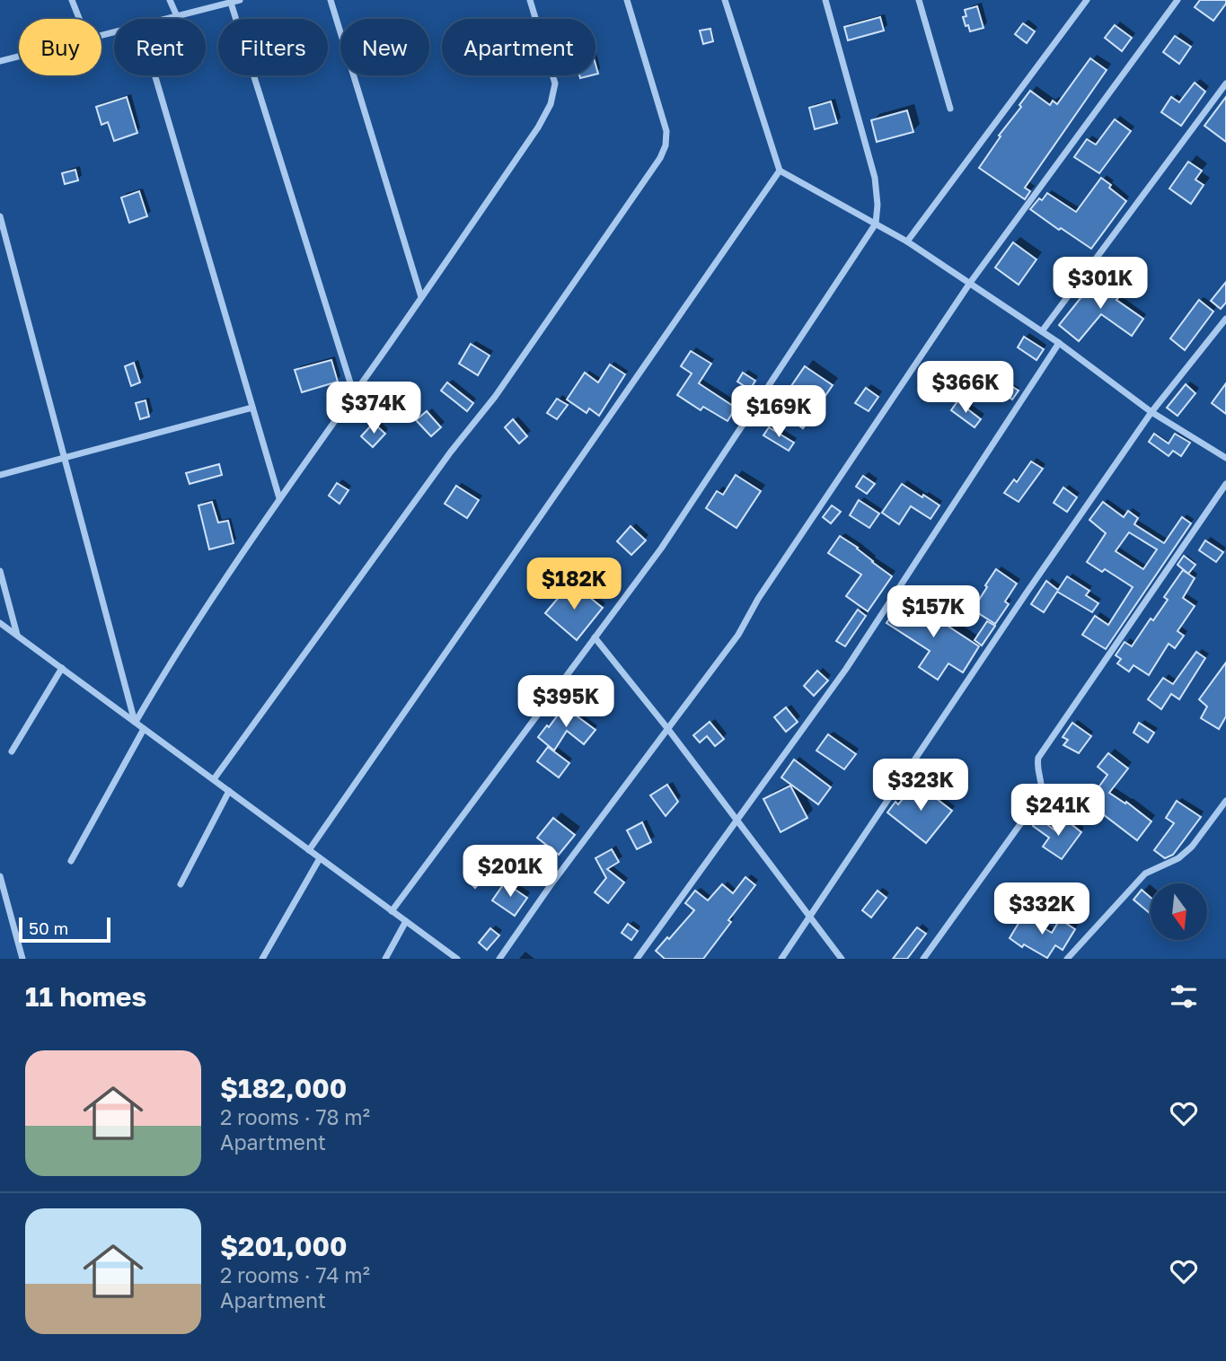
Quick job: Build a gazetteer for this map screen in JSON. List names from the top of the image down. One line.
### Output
{"scale_bar":"50 m","north":"bottom","page":{"chip":["Buy","Rent","Filters","New","Apartment"],"price":["$301K","$366K","$374K","$169K","$182K","$157K","$395K","$323K","$241K","$201K","$332K"],"scale":"50 m","heading":"11 homes","list":[{"name":"$182,000","note":"2 rooms · 78 m² · Apartment"},{"name":"$201,000","note":"2 rooms · 74 m² · Apartment"}]}}
